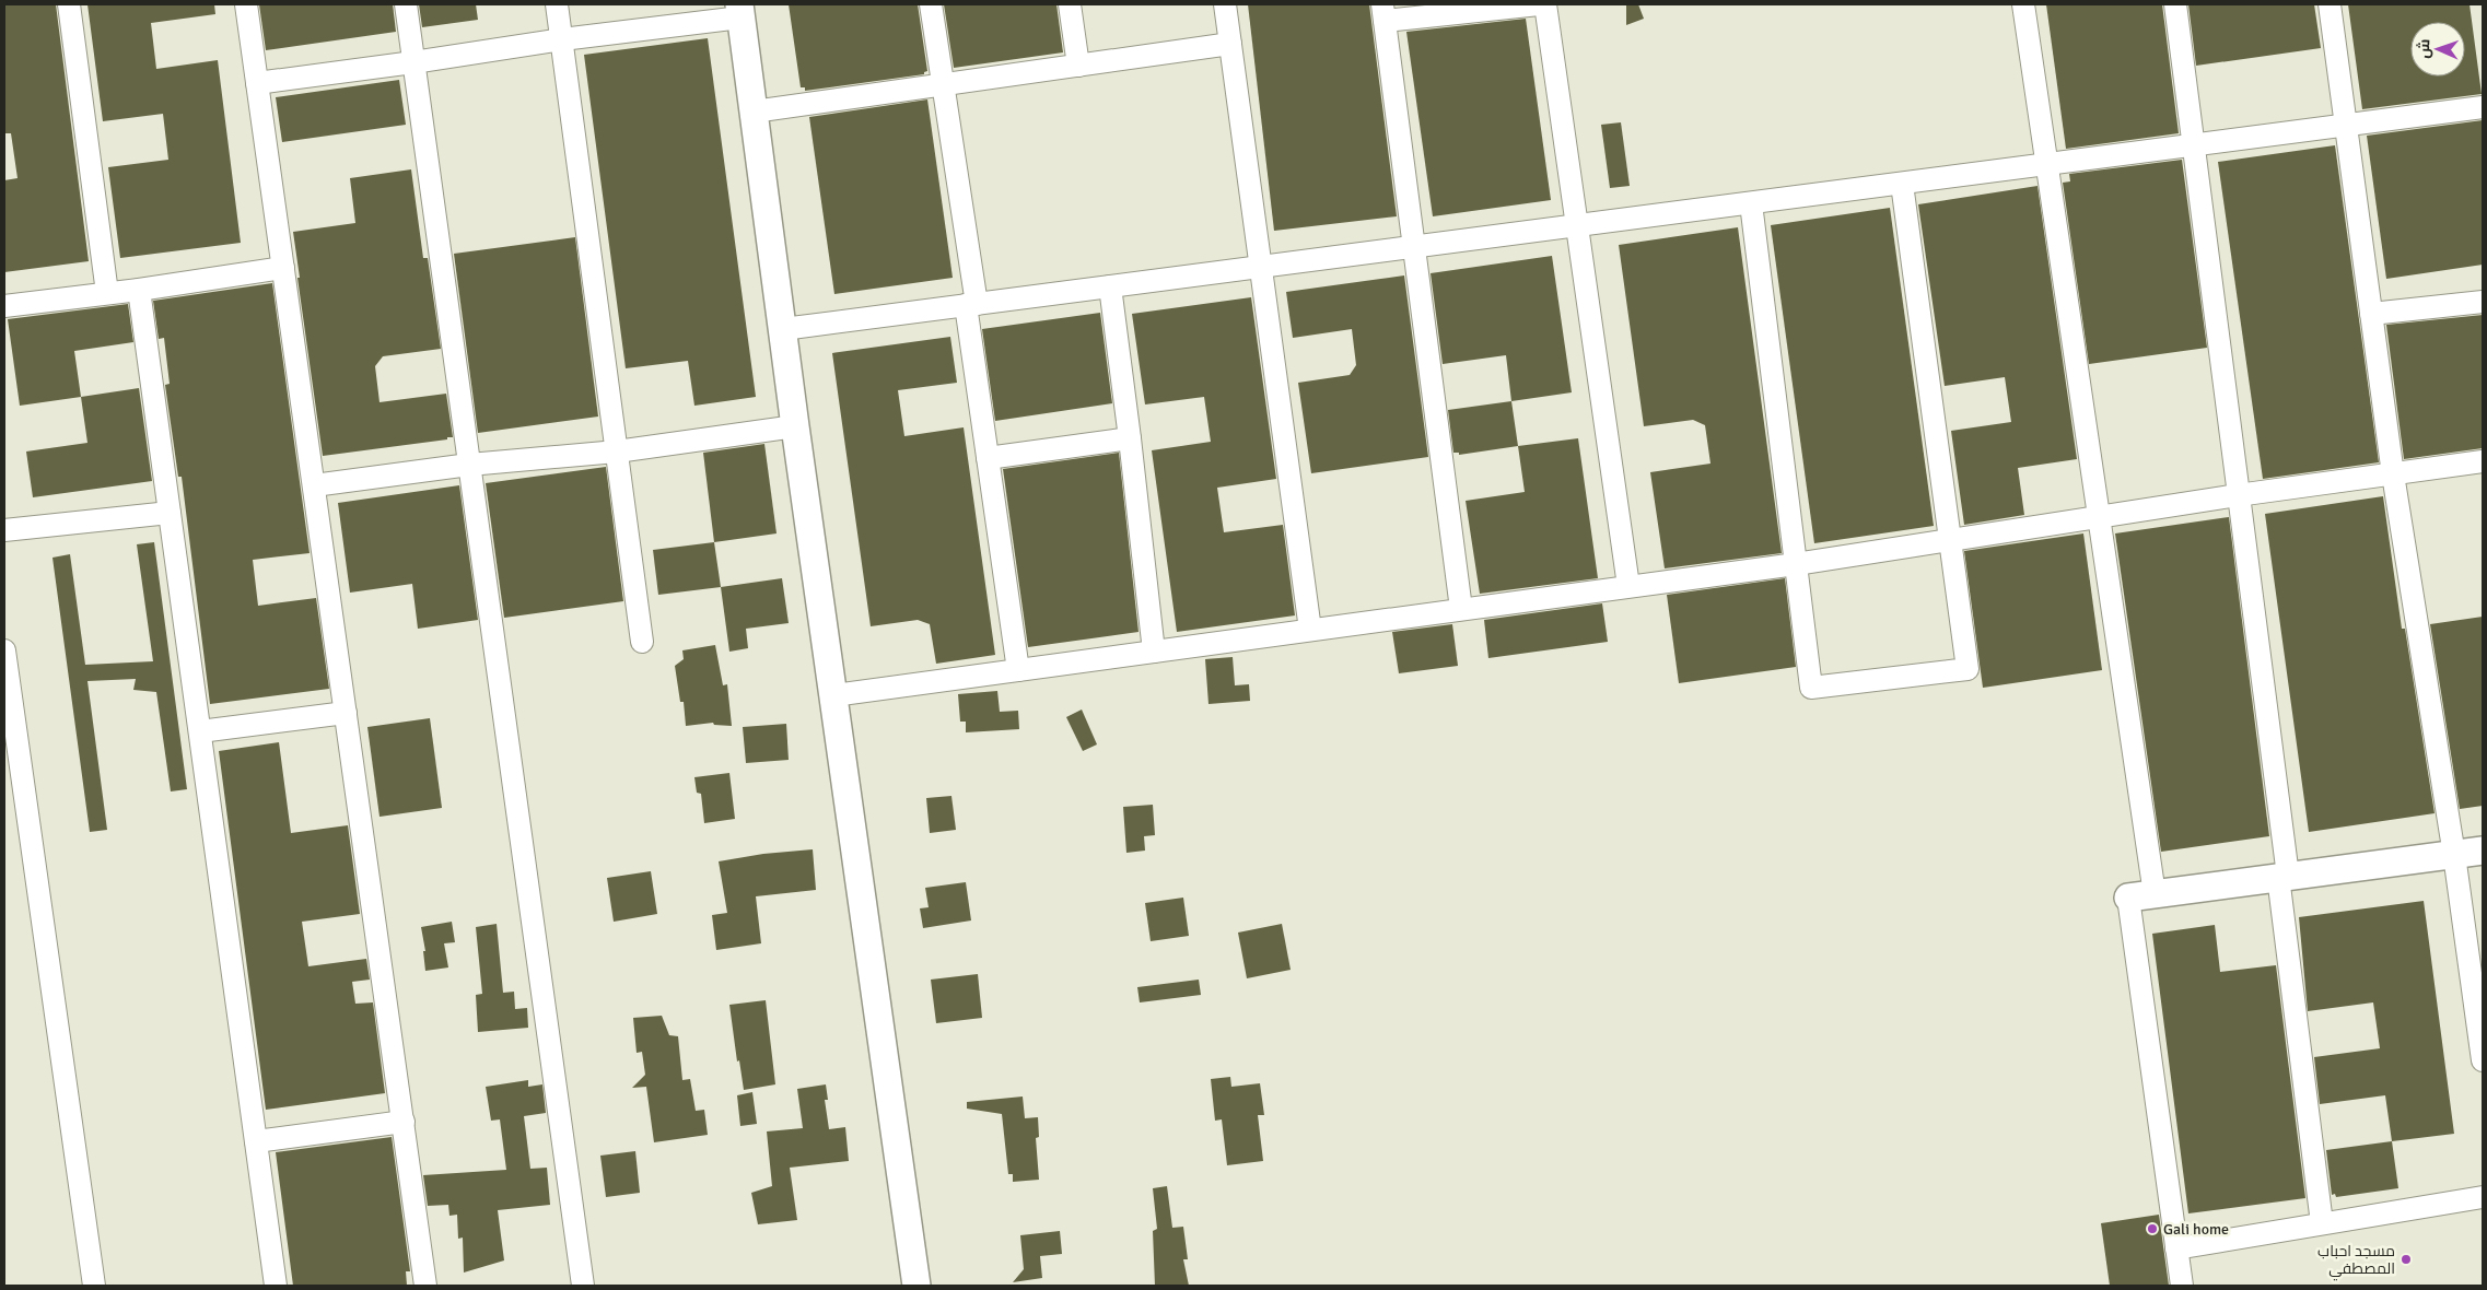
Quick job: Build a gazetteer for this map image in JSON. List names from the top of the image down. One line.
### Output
{"places":["Gali home","مسجد احباب المصطفي"],"north":"left"}
